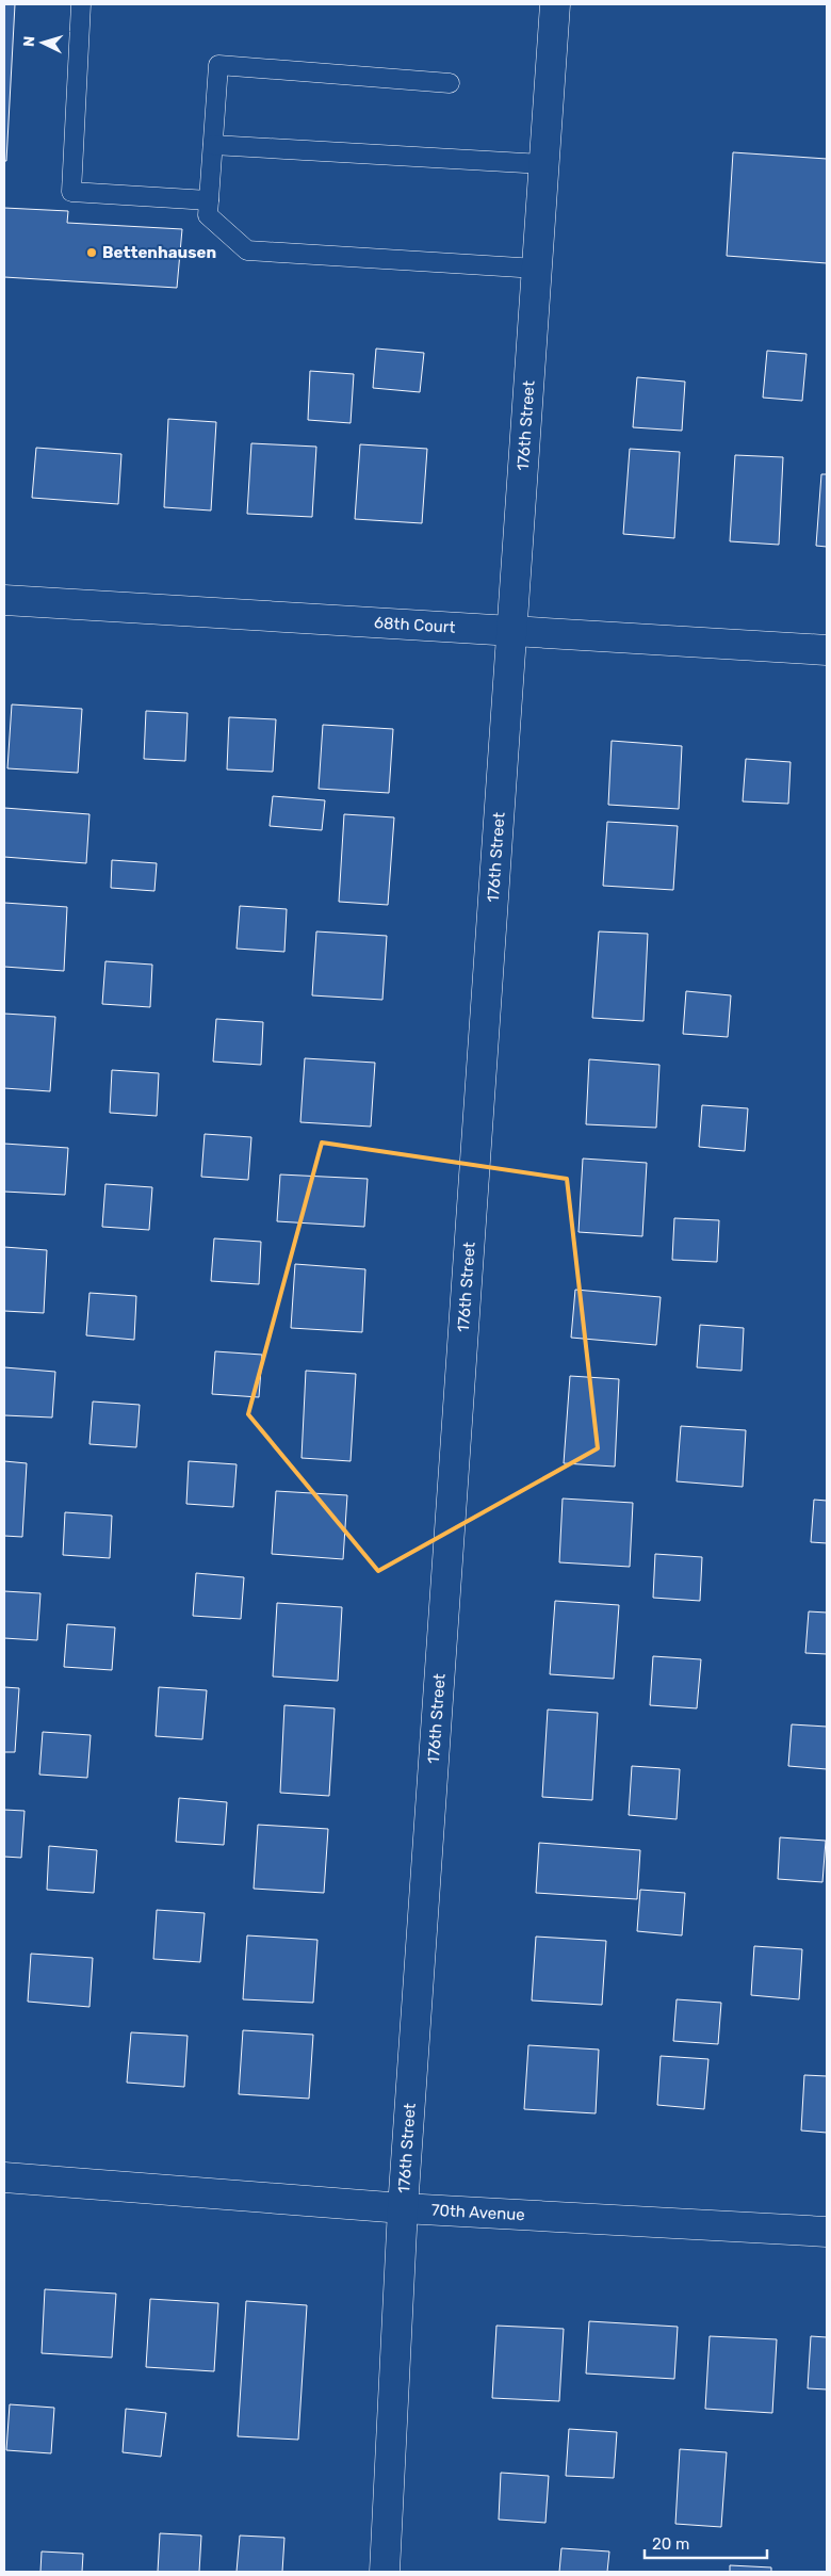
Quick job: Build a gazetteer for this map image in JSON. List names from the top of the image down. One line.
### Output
{"streets":{"street":["176th Street","68th Court","70th Avenue"]},"crossings":[["176th Street","68th Court"],["176th Street","70th Avenue"]],"places":["Bettenhausen"],"scale_bar":"20 m","north":"left"}
